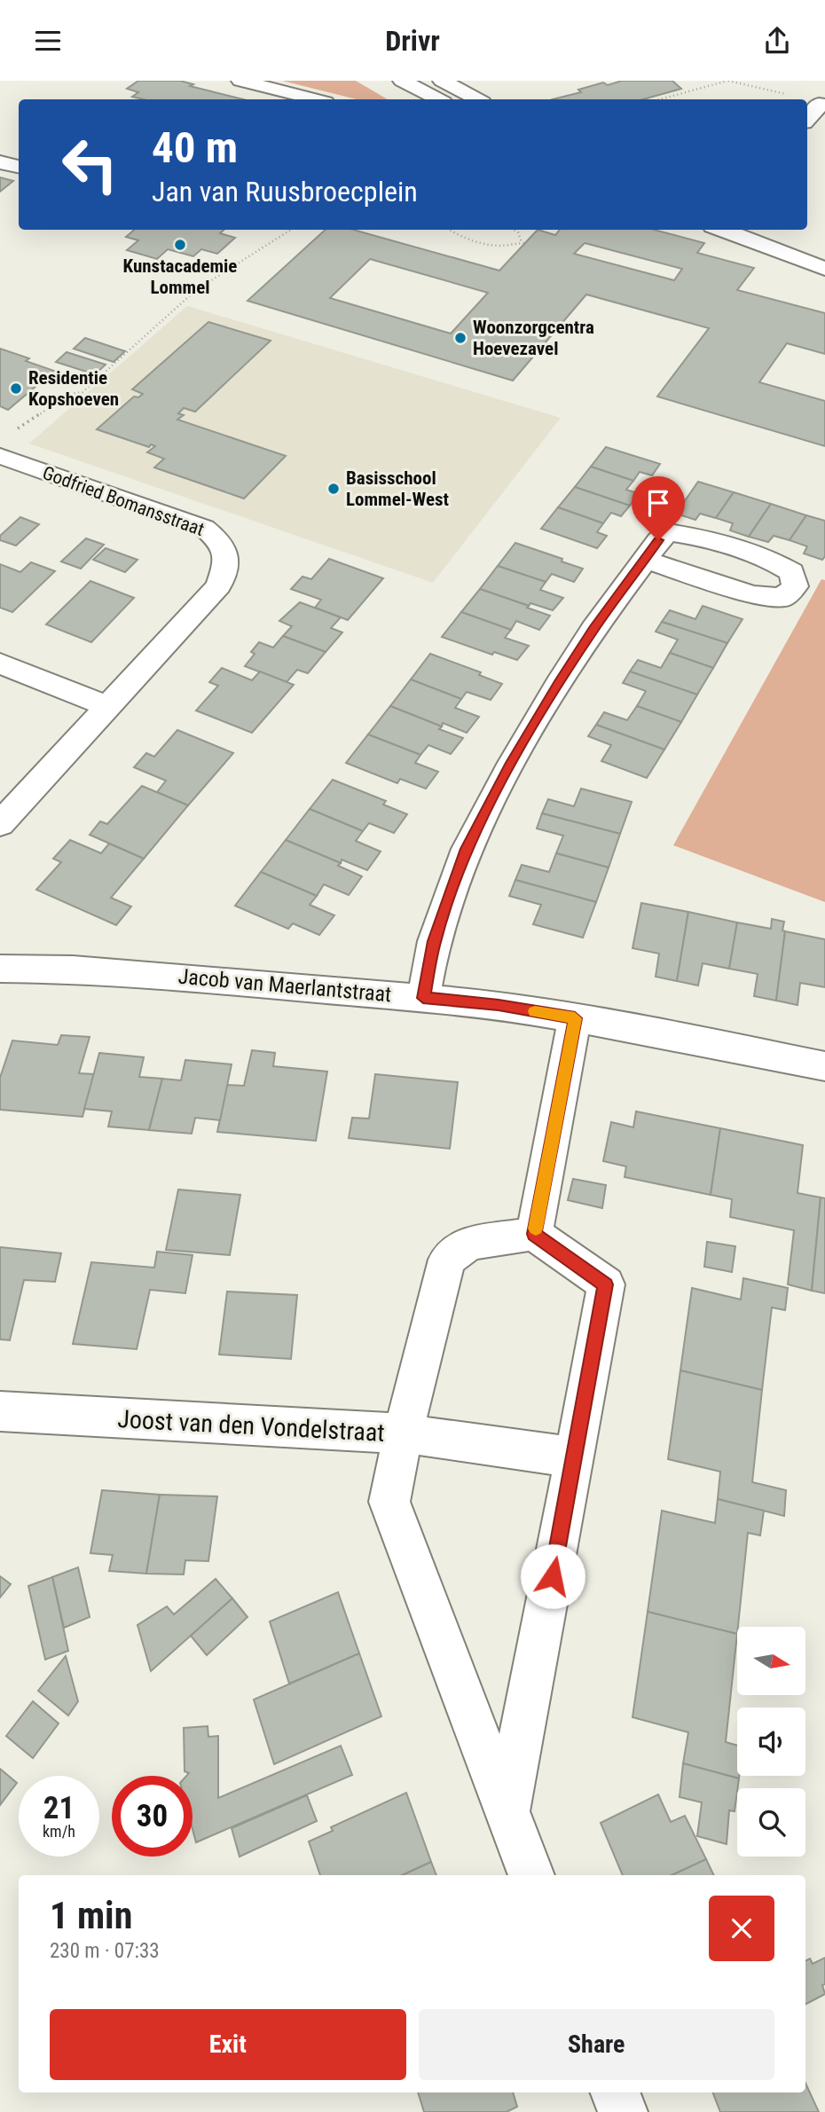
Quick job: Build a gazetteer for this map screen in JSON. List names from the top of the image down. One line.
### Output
{"streets":{"street":["Godfried Bomansstraat","Jacob van Maerlantstraat","Joost van den Vondelstraat"]},"places":["Kunstacademie Lommel","Woonzorgcentra Hoevezavel","Residentie Kopshoeven","Basisschool Lommel-West"],"north":"right","page":{"header":"Drivr","turn":["40 m","Jan van Ruusbroecplein"],"speed":"21 km/h","limit":"30","heading":["1 min","230 m · 07:33"],"buttons":["Exit","Share"]}}
